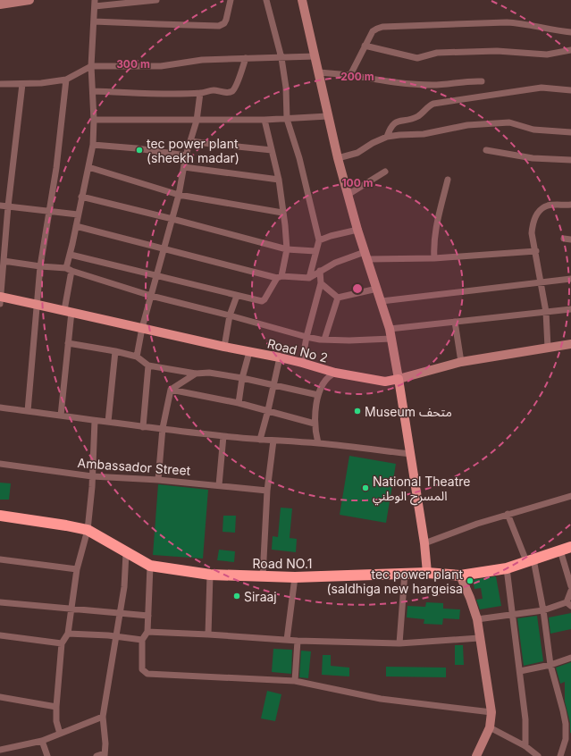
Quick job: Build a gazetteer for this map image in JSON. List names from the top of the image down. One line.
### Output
{"streets":{"highway":["Road NO.1"],"main road":["Road No 2"],"street":["Ambassador Street"]},"places":["tec power plant (sheekh madar)","Museum متحف","National Theatre المسرح الوطني","tec power plant (saldhiga new hargeisa","Siraaj"],"rings":["300 m","200 m","100 m"]}
